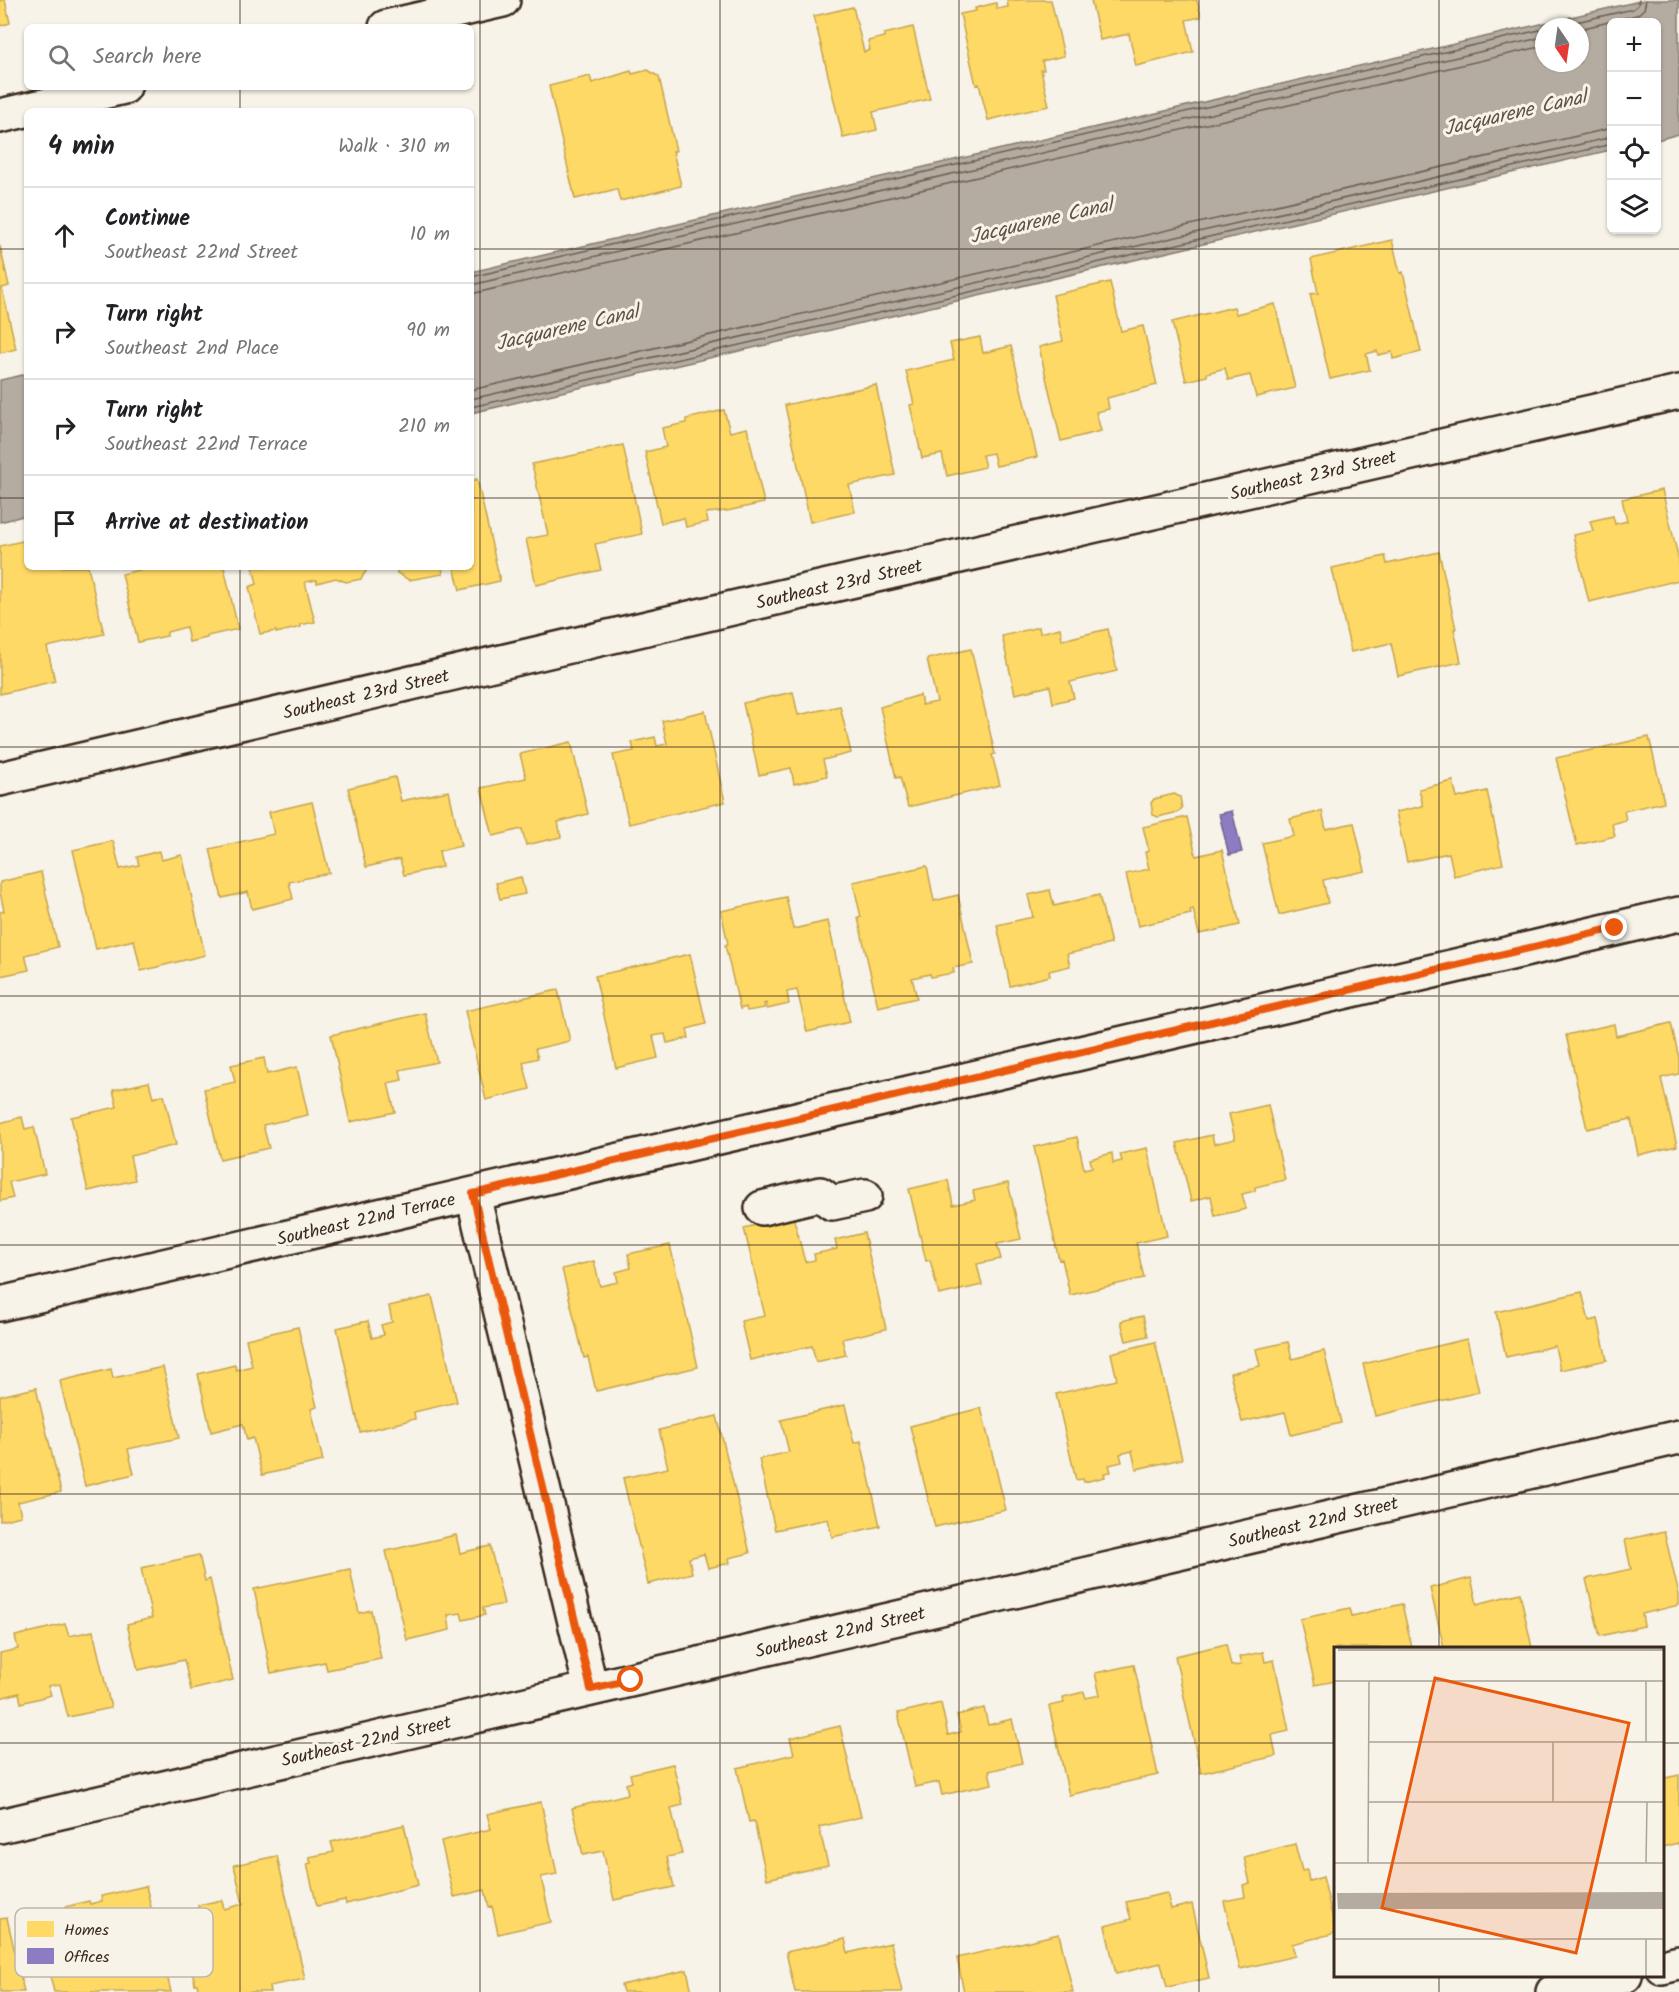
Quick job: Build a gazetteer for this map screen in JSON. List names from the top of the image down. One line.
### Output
{"streets":{"street":["Southeast 23rd Street","Southeast 22nd Terrace","Southeast 22nd Street"]},"water":["Jacquarene Canal"],"legend":["Homes","Offices"],"north":"bottom","page":{"map_buttons":["+","−"],"search":"Search here","heading":["4 min","Walk · 310 m"],"list":[["Continue","Southeast 22nd Street","10 m"],["Turn right","Southeast 2nd Place","90 m"],["Turn right","Southeast 22nd Terrace","210 m"],"Arrive at destination"]}}
